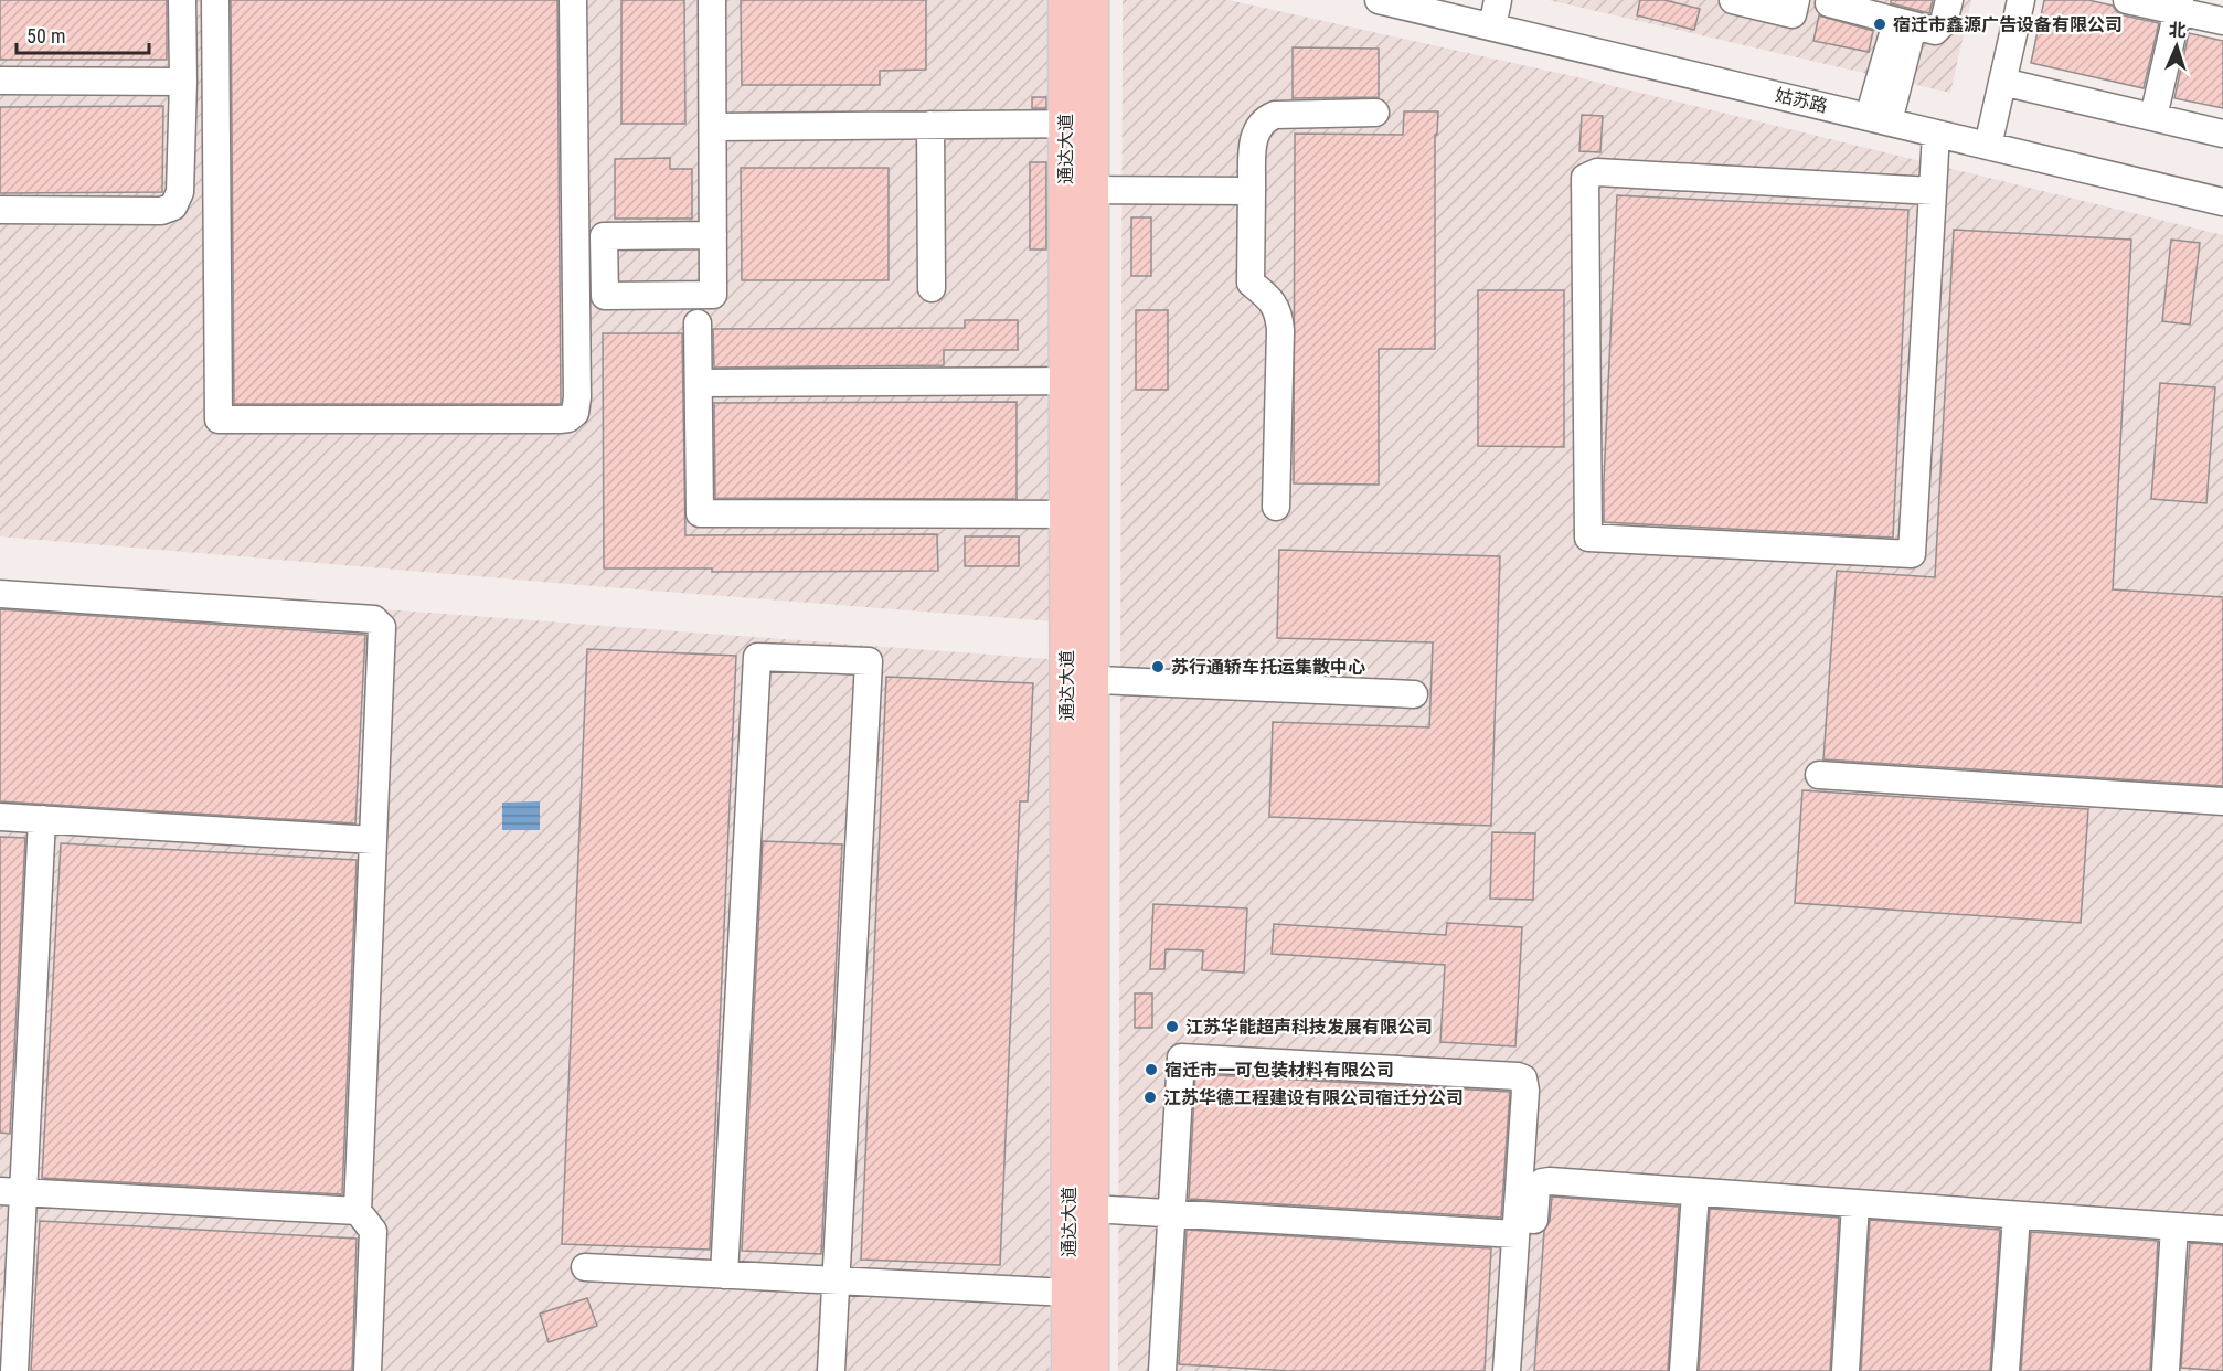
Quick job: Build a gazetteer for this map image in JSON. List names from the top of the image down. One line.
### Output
{"streets":{"main road":["通达大道"],"street":["姑苏路"]},"places":["宿迁市鑫源广告设备有限公司","苏行通轿车托运集散中心","江苏华能超声科技发展有限公司","宿迁市一可包装材料有限公司","江苏华德工程建设有限公司宿迁分公司"],"scale_bar":"50 m","north":"top"}
